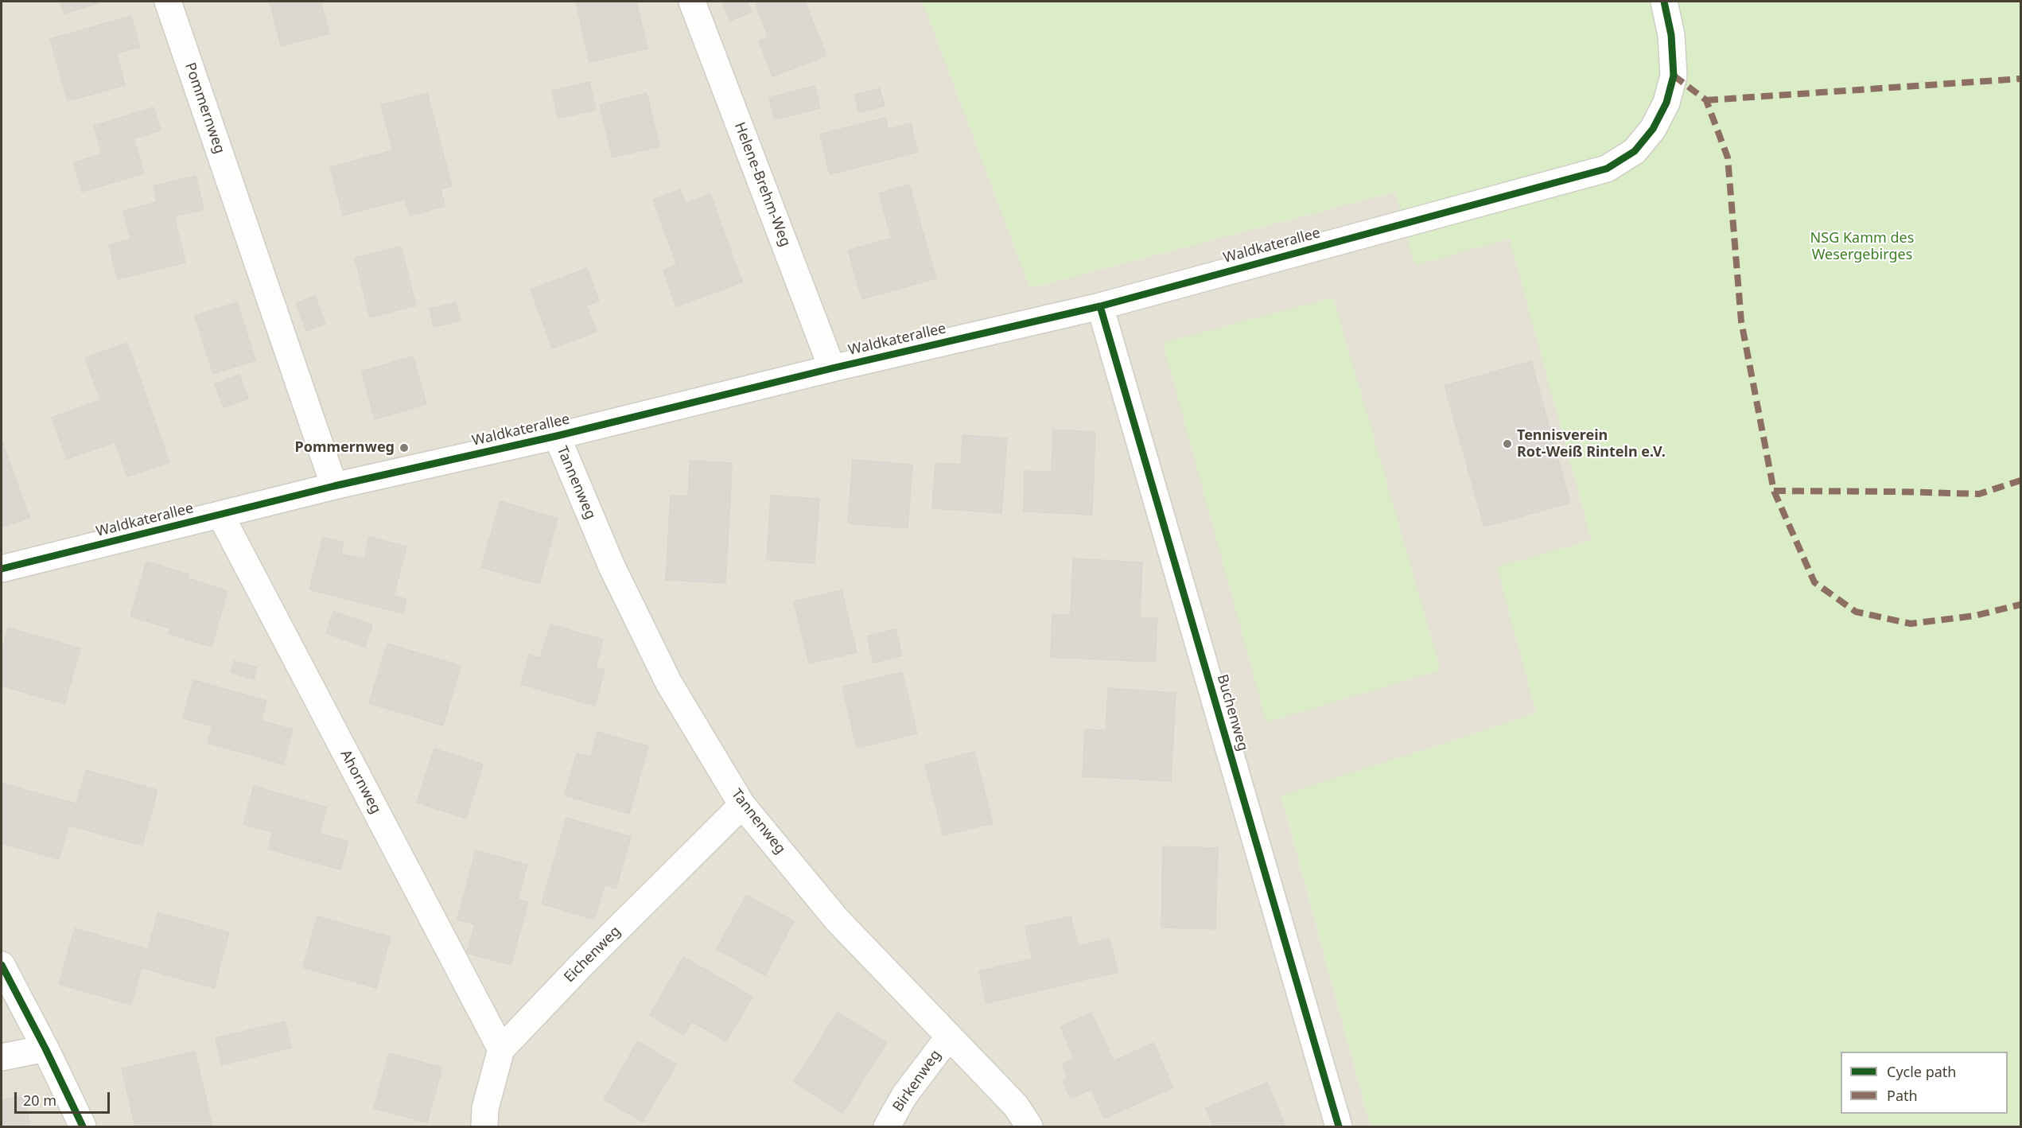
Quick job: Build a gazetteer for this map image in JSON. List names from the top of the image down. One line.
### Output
{"streets":{"street":["Pommernweg","Helene-Brehm-Weg","Waldkaterallee","Tannenweg","Buchenweg","Ahornweg","Eichenweg","Birkenweg"]},"crossings":[["Pommernweg","Waldkaterallee"],["Helene-Brehm-Weg","Waldkaterallee"],["Waldkaterallee","Tannenweg"],["Waldkaterallee","Buchenweg"],["Waldkaterallee","Ahornweg"],["Tannenweg","Eichenweg"],["Tannenweg","Birkenweg"],["Ahornweg","Eichenweg"]],"parks":["NSG Kamm des Wesergebirges"],"places":["Tennisverein Rot-Weiß Rinteln e.V.","Pommernweg"],"legend":["Cycle path","Path"],"scale_bar":"20 m"}
